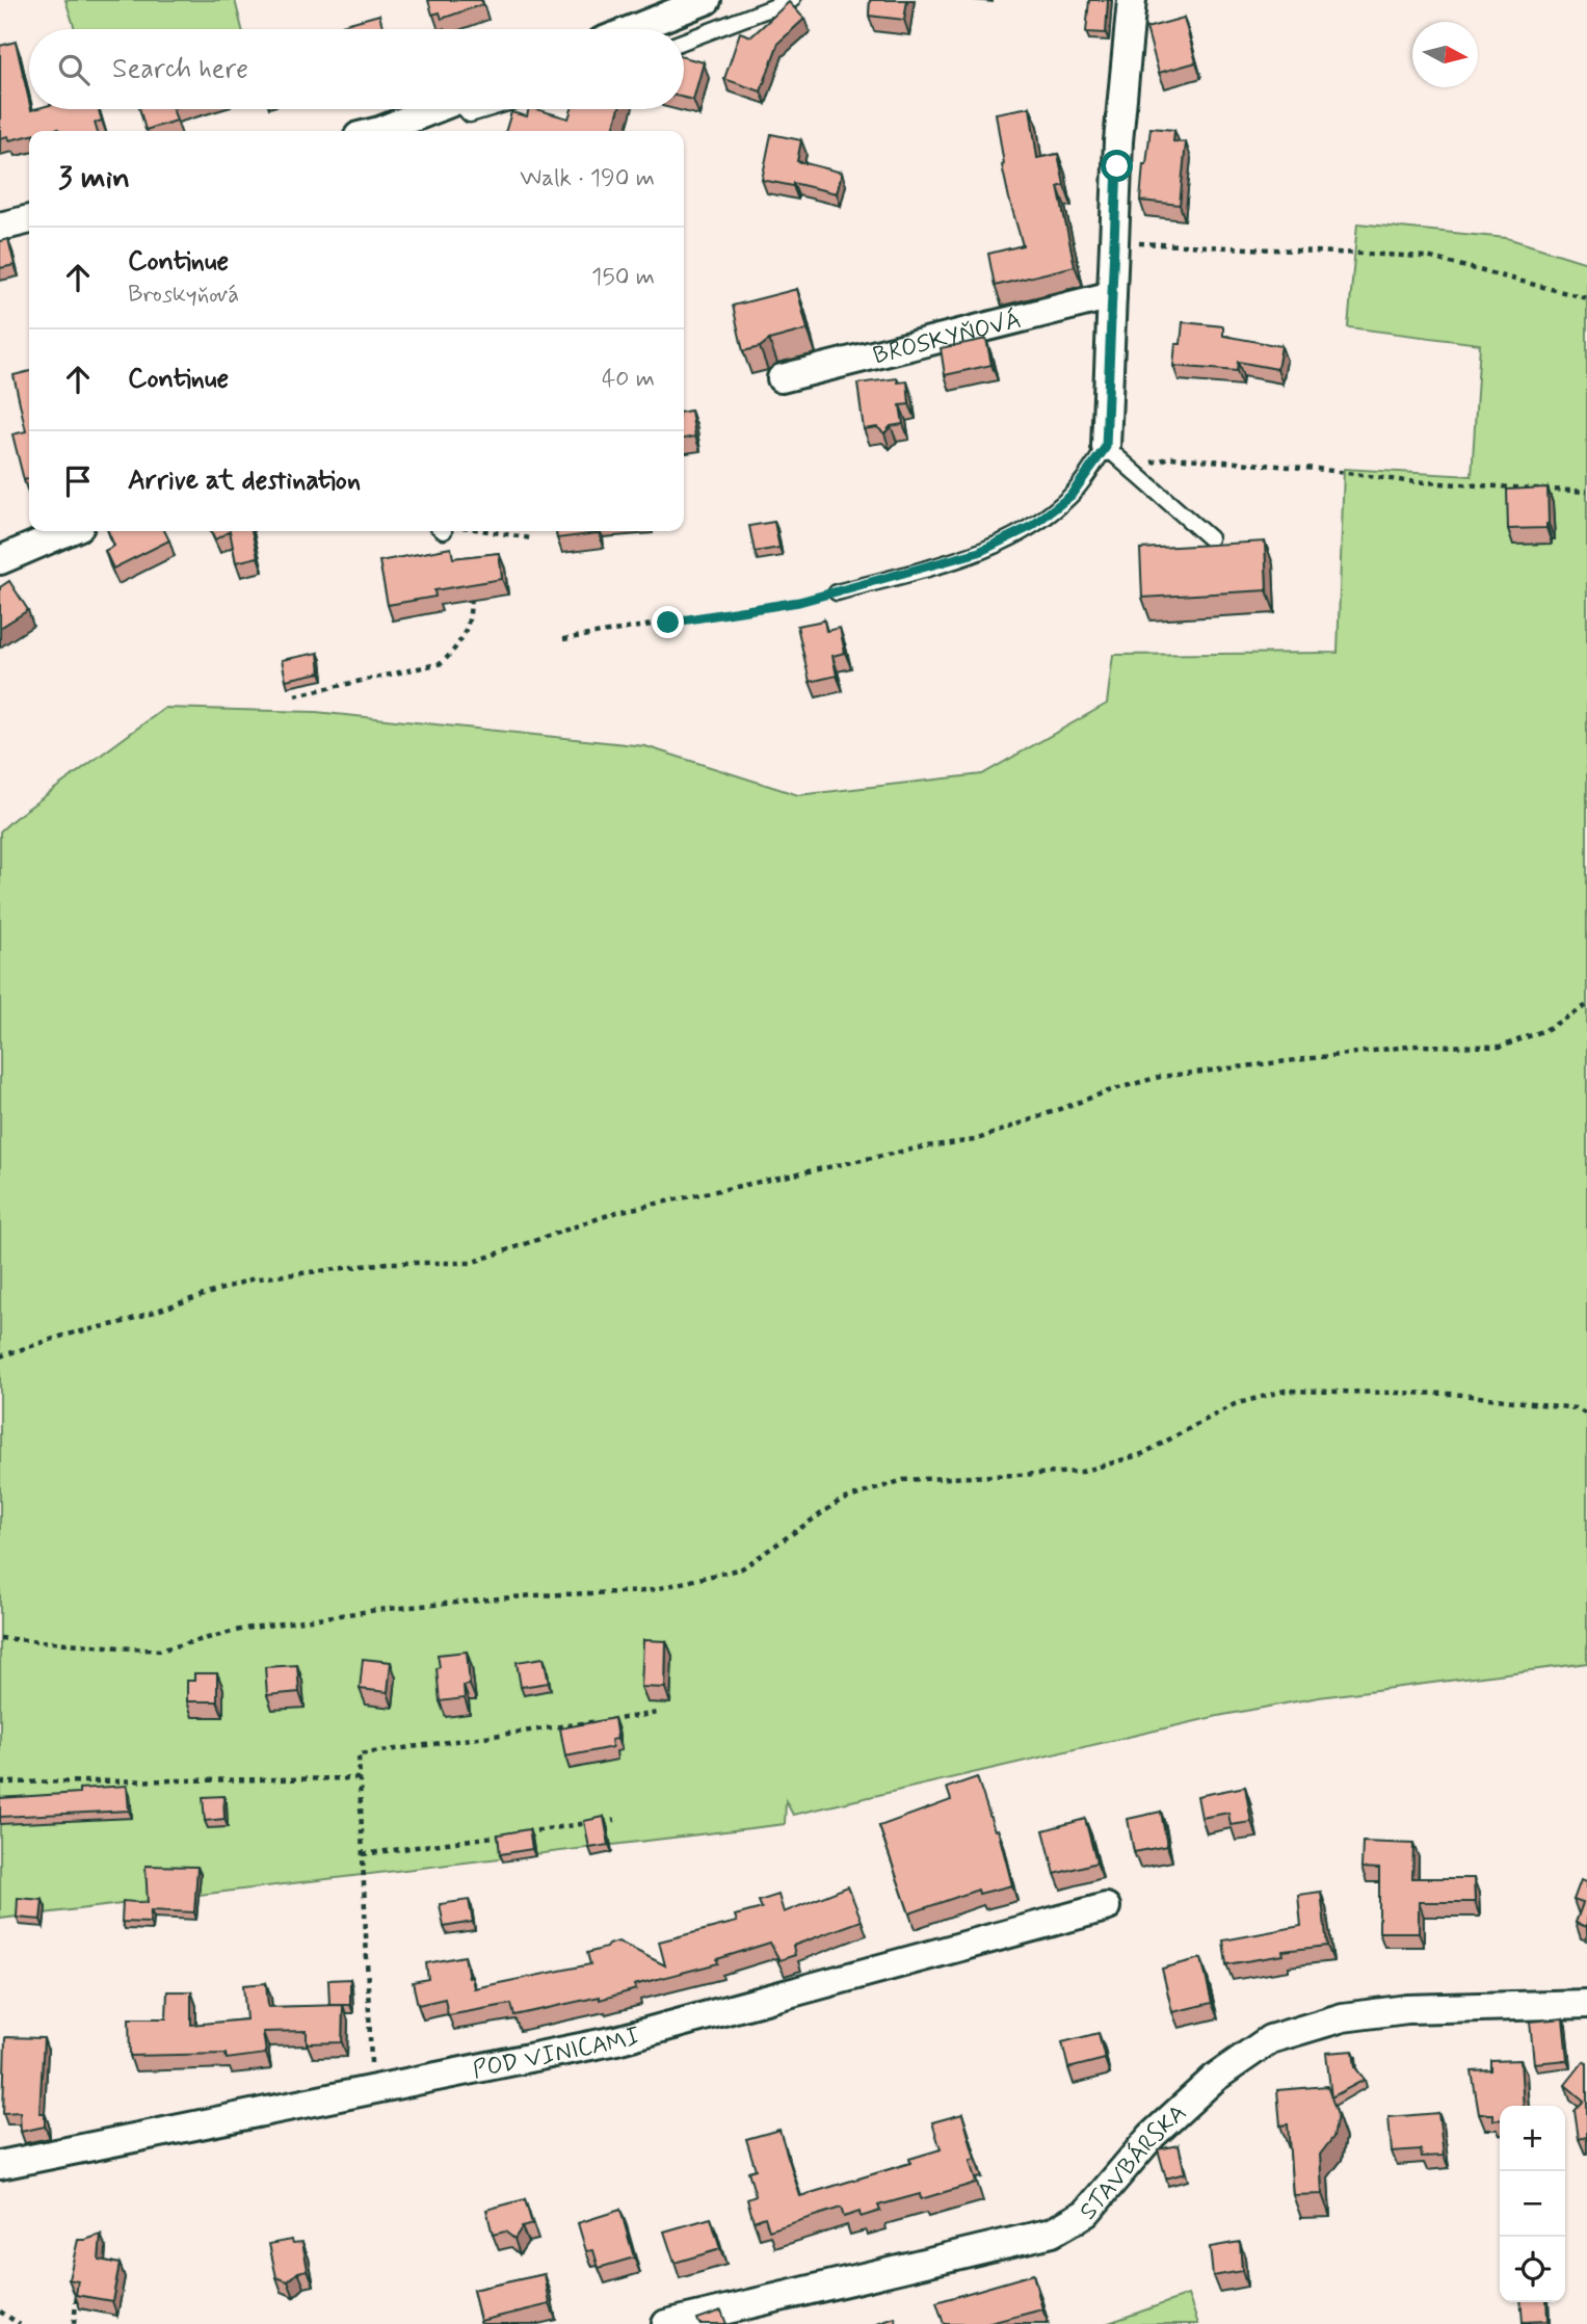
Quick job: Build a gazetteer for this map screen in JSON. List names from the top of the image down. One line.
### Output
{"streets":{"street":["BROSKYŇOVÁ","POD VINICAMI","STAVBÁRSKA"]},"north":"right","page":{"search":"Search here","heading":["3 min","Walk · 190 m"],"list":[["Continue","Broskyňová","150 m"],["Continue","40 m"],"Arrive at destination"],"map_buttons":["+","−"]}}
